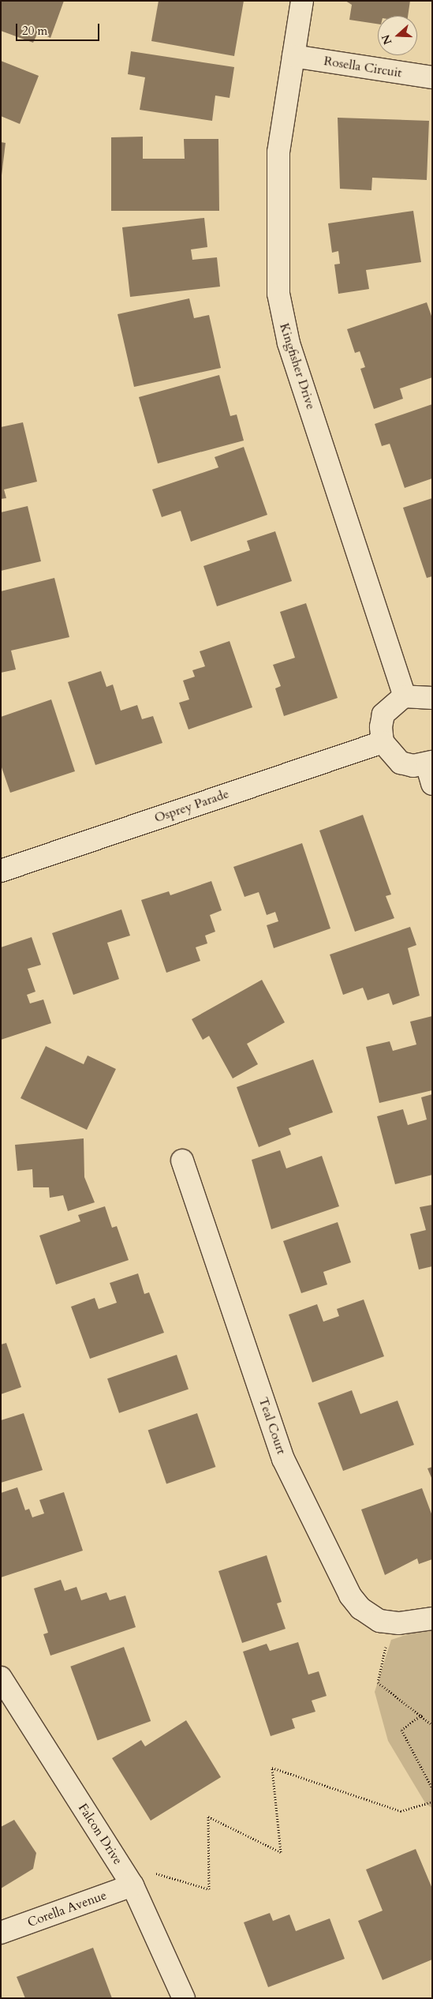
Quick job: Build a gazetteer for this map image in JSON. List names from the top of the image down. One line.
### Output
{"streets":{"street":["Rosella Circuit","Kingfisher Drive","Osprey Parade","Teal Court","Falcon Drive","Corella Avenue"]},"crossings":[["Rosella Circuit","Kingfisher Drive"],["Falcon Drive","Corella Avenue"]],"scale_bar":"20 m","north":"left"}
